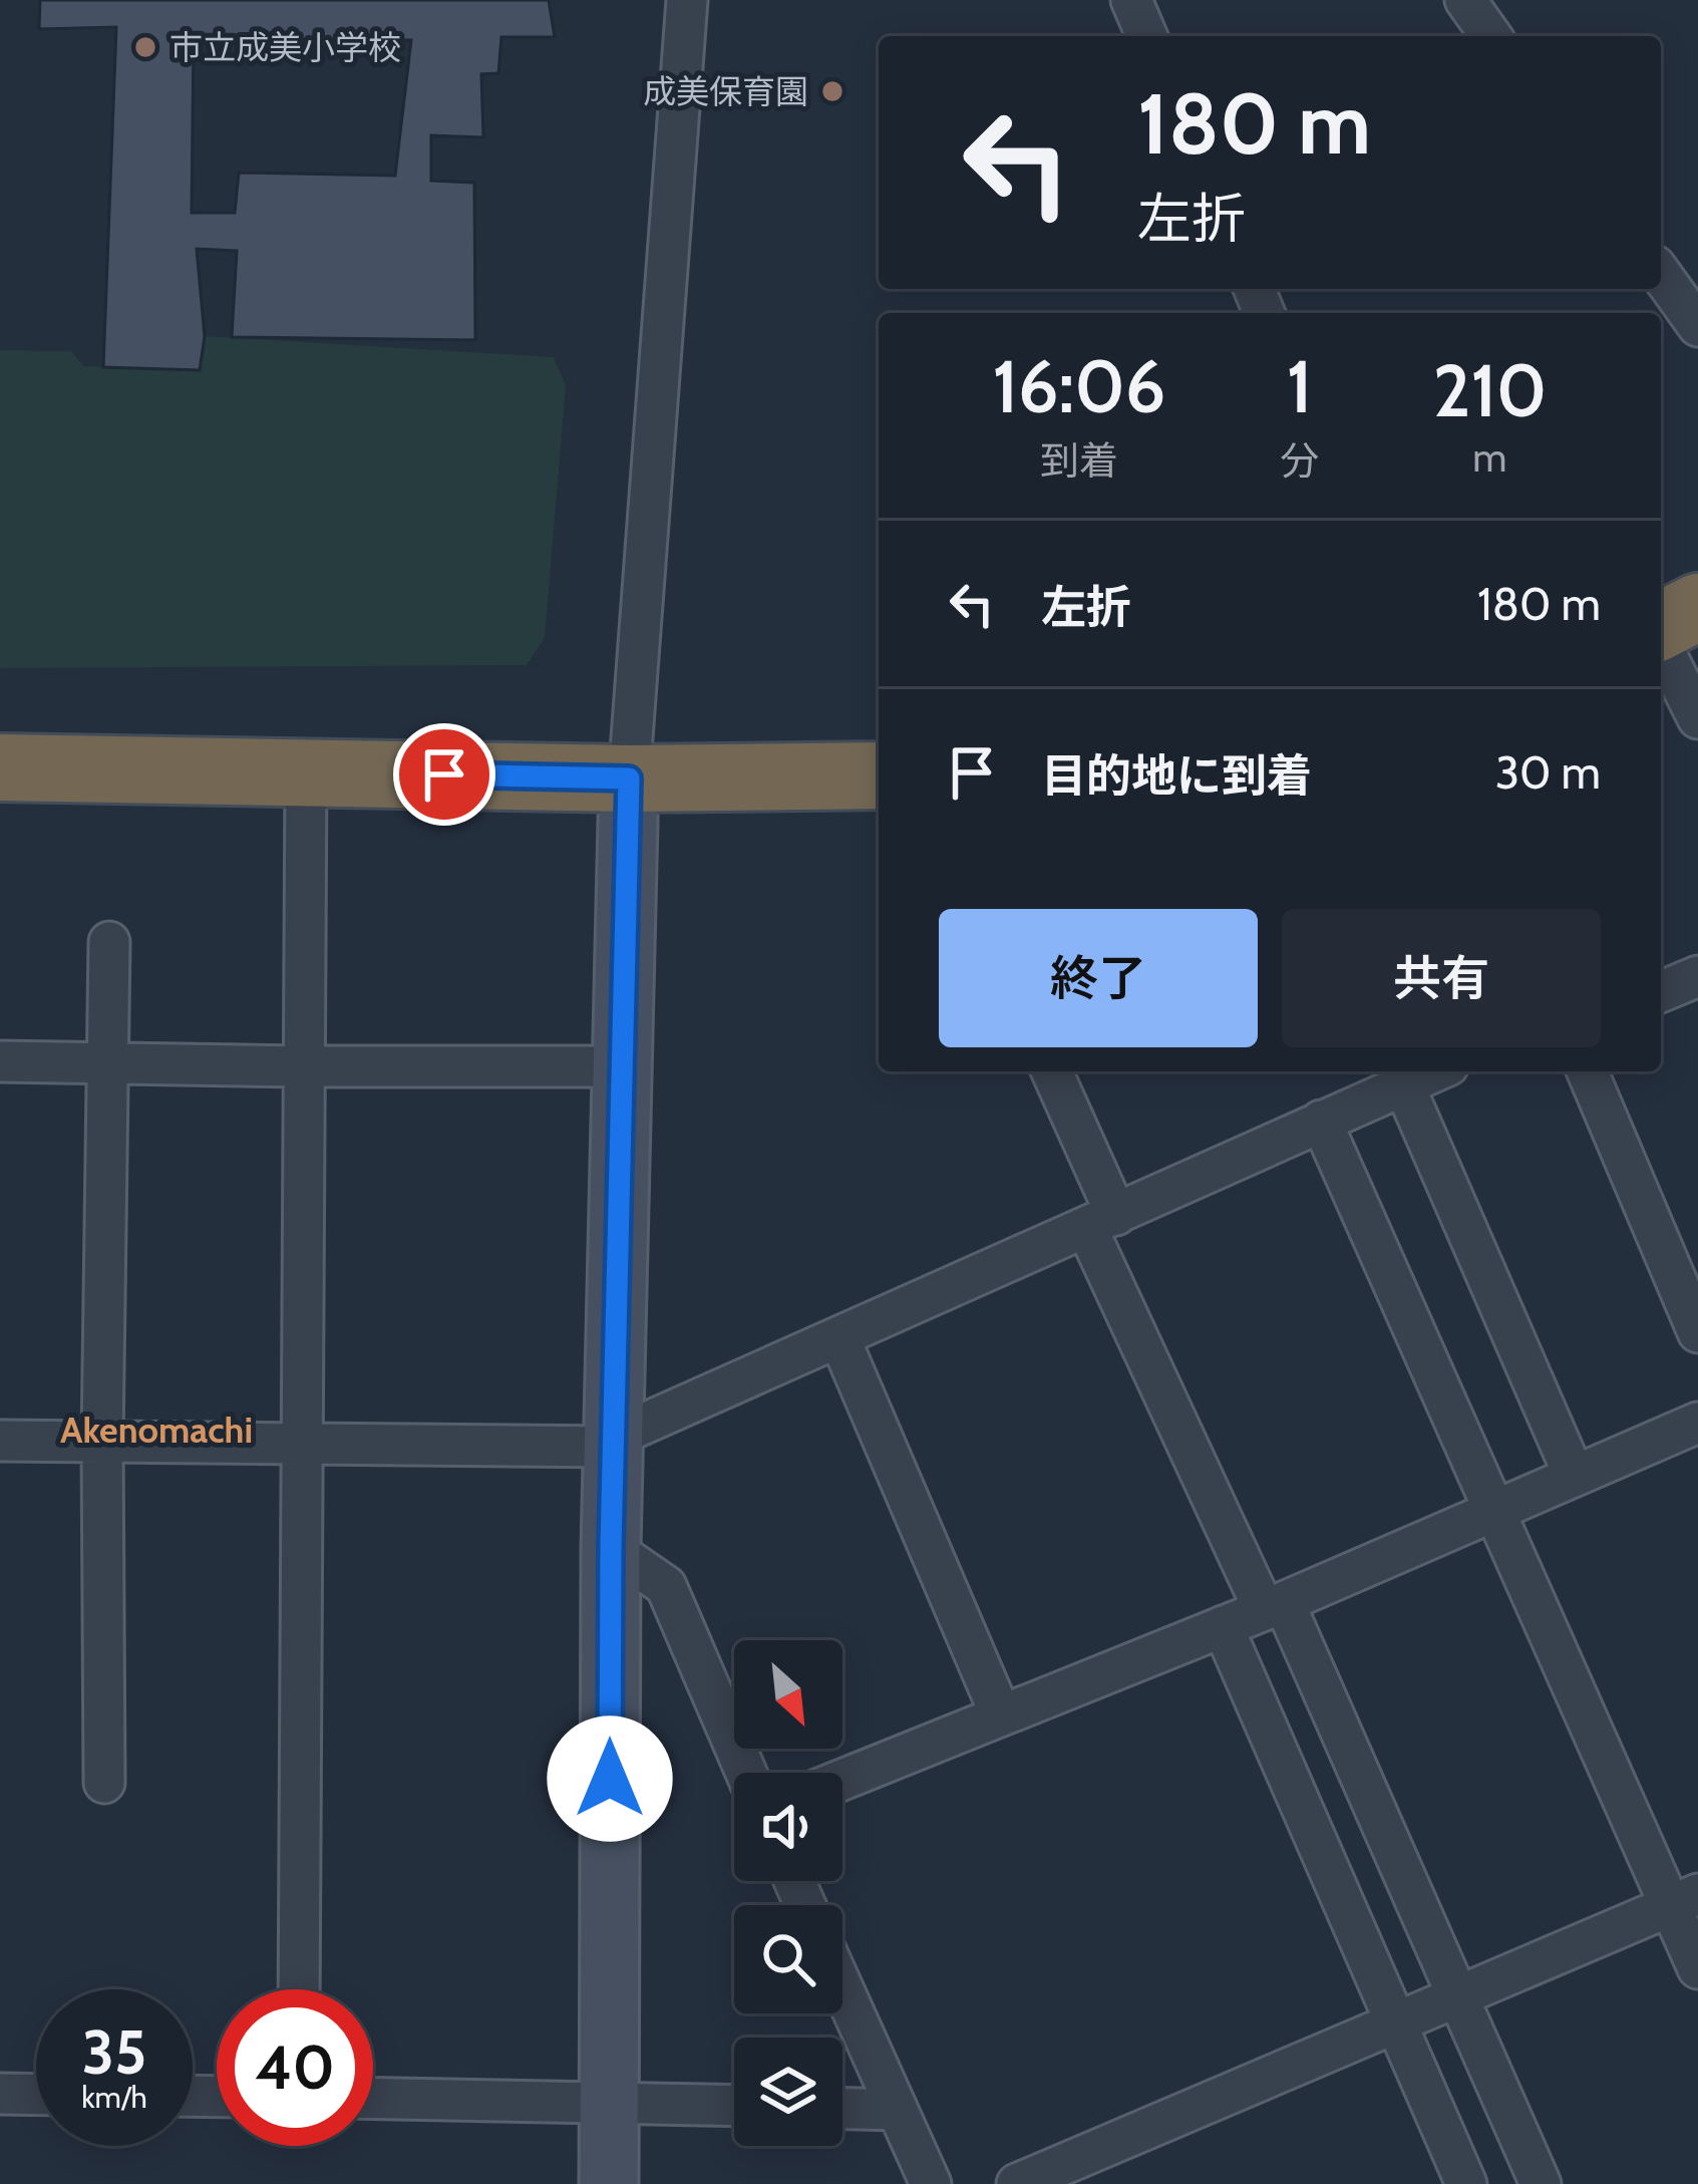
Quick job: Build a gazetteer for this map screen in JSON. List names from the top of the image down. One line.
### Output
{"districts":["Akenomachi"],"places":["市立成美小学校","成美保育園"],"north":"bottom right","page":{"turn":["180 m","左折"],"eta":["16:06","到着","1","分","210","m"],"list":[{"name":"左折","value":"180 m"},{"name":"目的地に到着","value":"30 m"}],"buttons":["終了","共有"],"speed":"35 km/h","limit":"40"}}
